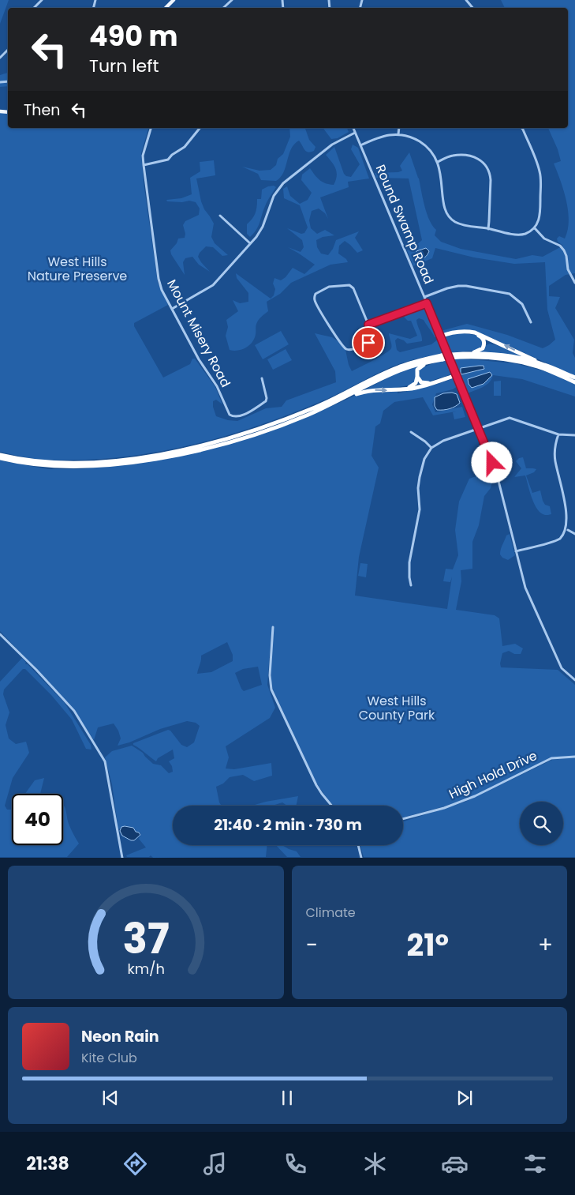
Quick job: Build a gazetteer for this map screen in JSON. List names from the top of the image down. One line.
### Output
{"streets":{"street":["Round Swamp Road","Mount Misery Road","High Hold Drive"]},"parks":["West Hills Nature Preserve","West Hills County Park"],"page":{"turn":["490 m","Turn left"],"then":"Then","limit":"40","trip":"21:40 · 2 min · 730 m","tile":"Climate","heat":["−","21°","+"],"song":["Neon Rain","Kite Club"],"tabs":"21:38","gauge":["37","km/h"]}}
